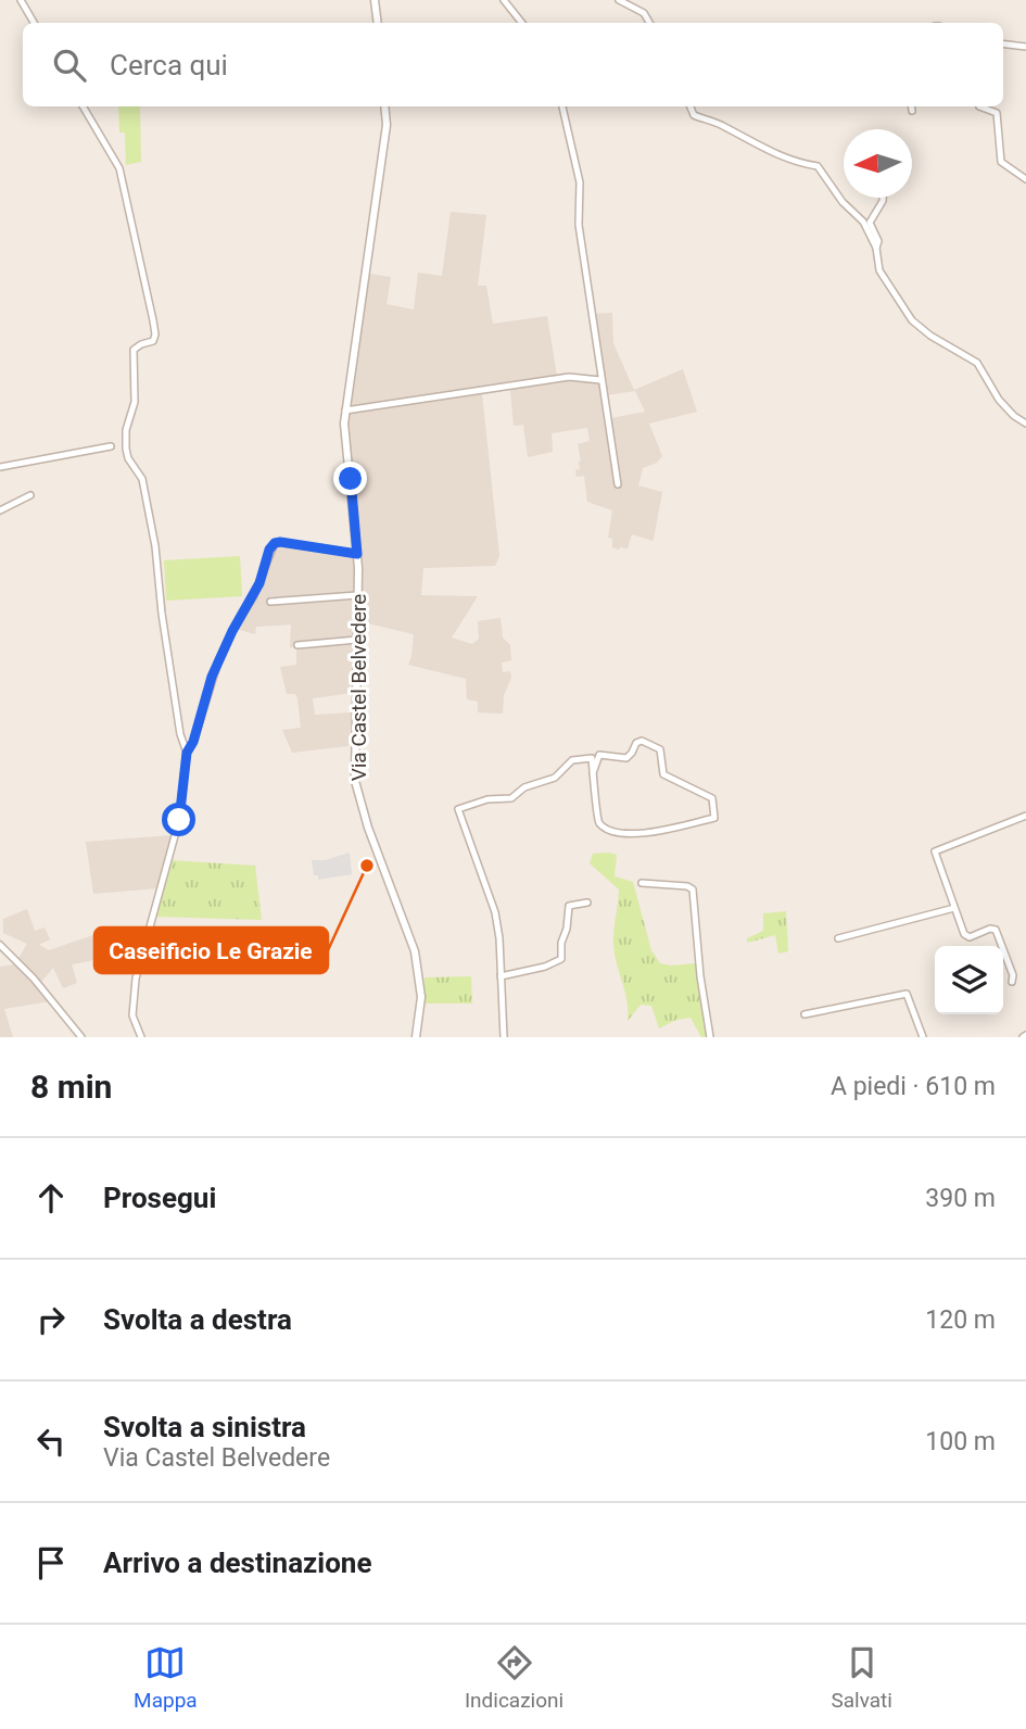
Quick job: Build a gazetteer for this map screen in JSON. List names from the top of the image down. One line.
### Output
{"streets":{"street":["Via Castel Belvedere"]},"places":["Caseificio Le Grazie"],"north":"left","page":{"search":"Cerca qui","heading":["8 min","A piedi · 610 m"],"list":[["Prosegui","390 m"],["Svolta a destra","120 m"],["Svolta a sinistra","Via Castel Belvedere","100 m"],"Arrivo a destinazione"],"nav":["Mappa","Indicazioni","Salvati"]}}
